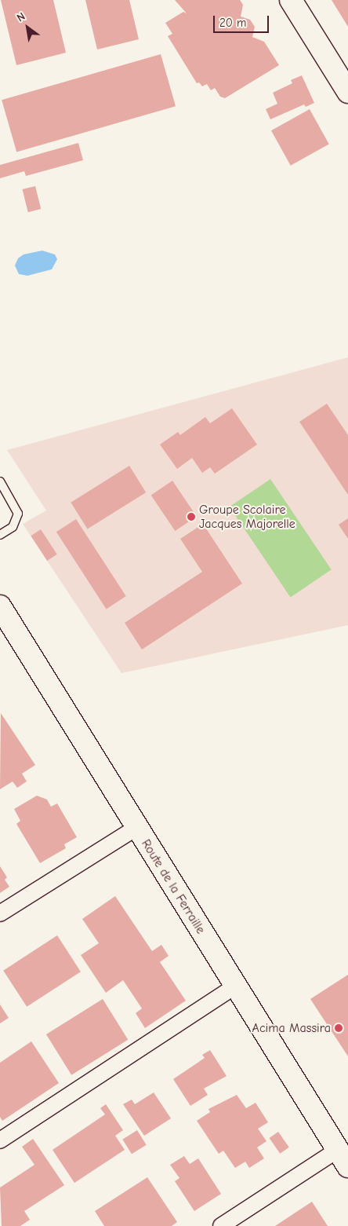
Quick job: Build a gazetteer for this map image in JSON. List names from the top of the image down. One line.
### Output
{"streets":{"street":["Route de la Ferraille"]},"places":["Groupe Scolaire Jacques Majorelle","Acima Massira"],"scale_bar":"20 m","north":"top left"}
